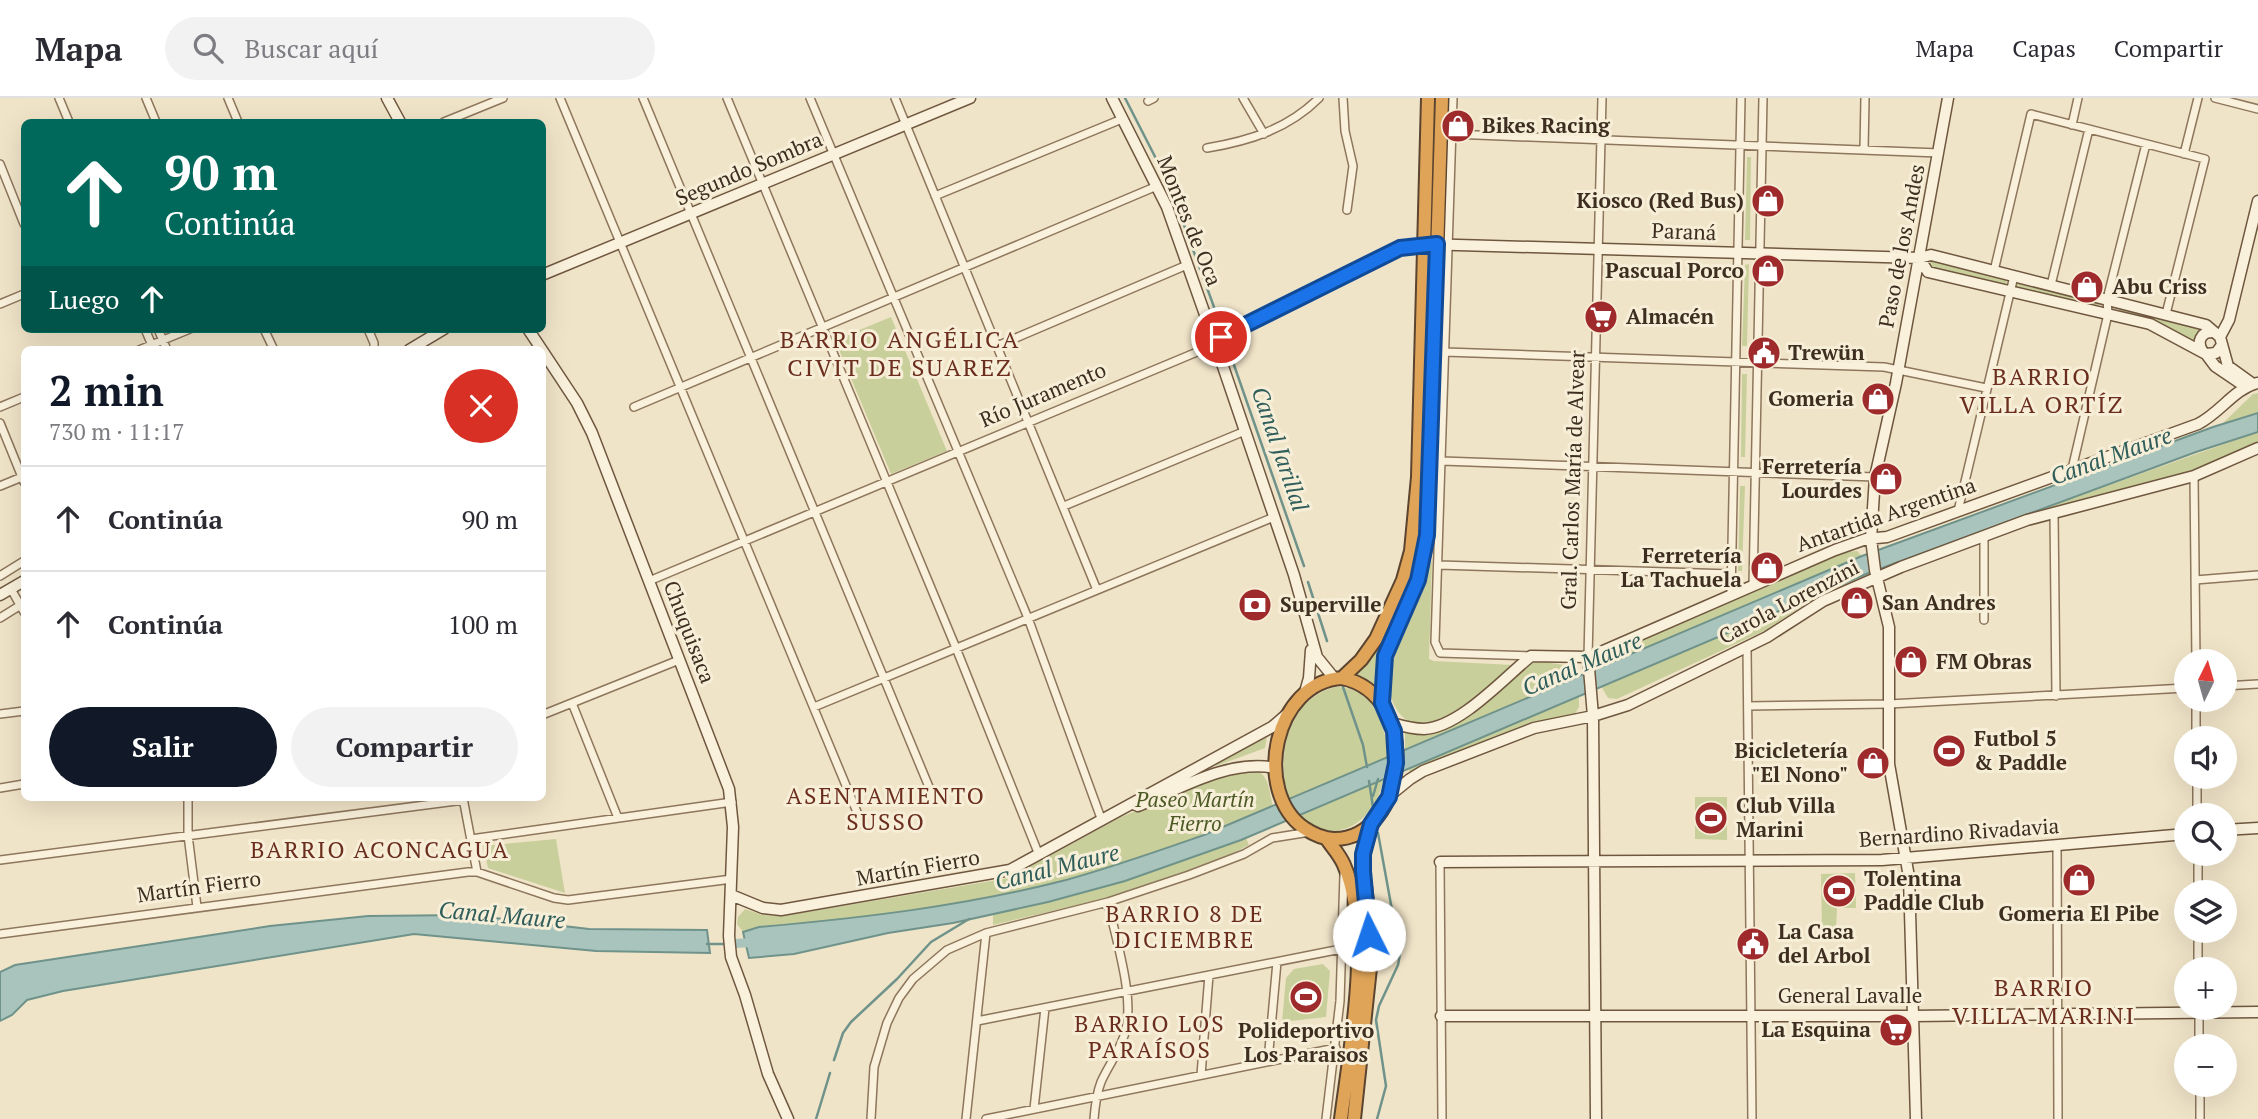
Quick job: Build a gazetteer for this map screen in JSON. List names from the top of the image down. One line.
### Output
{"streets":{"street":["Segundo Sombra","Montes de Oca","Paraná","Paso de los Andes","Río Juramento","Gral. Carlos María de Alvear","Antartida Argentina","Carola Lorenzini","Chuquisaca","Bernardino Rivadavia","Martín Fierro","General Lavalle"]},"crossings":[["Montes de Oca","Río Juramento"],["Montes de Oca","Carola Lorenzini"],["Montes de Oca","Martín Fierro"],["Paraná","Paso de los Andes"],["Paraná","Río Juramento"],["Paraná","Gral. Carlos María de Alvear"],["Paso de los Andes","Antartida Argentina"],["Paso de los Andes","Carola Lorenzini"],["Paso de los Andes","Bernardino Rivadavia"],["Paso de los Andes","General Lavalle"],["Río Juramento","Chuquisaca"],["Gral. Carlos María de Alvear","Antartida Argentina"],["Gral. Carlos María de Alvear","Carola Lorenzini"],["Gral. Carlos María de Alvear","Bernardino Rivadavia"],["Gral. Carlos María de Alvear","General Lavalle"],["Carola Lorenzini","Martín Fierro"],["Chuquisaca","Martín Fierro"]],"districts":["BARRIO ANGÉLICA CIVIT DE SUAREZ","BARRIO VILLA ORTÍZ","ASENTAMIENTO SUSSO","BARRIO ACONCAGUA","BARRIO 8 DE DICIEMBRE","BARRIO VILLA MARINI","BARRIO LOS PARAÍSOS"],"water":["Canal Jarillal","Canal Maure"],"parks":["Paseo Martín Fierro"],"places":{"shop":["Bikes Racing","Kiosco (Red Bus)","Pascual Porco","Abu Criss","Gomeria","Ferretería Lourdes","Ferretería La Tachuela","San Andres","FM Obras","Bicicletería \"El Nono\"","Gomeria El Pibe"],"supermarket":["Almacén","La Esquina"],"public building":["Trewün","La Casa del Arbol"],"bank":["Superville"],"sports":["Futbol 5 & Paddle","Club Villa Marini","Tolentina Paddle Club","Polideportivo Los Paraisos"]},"north":"top","page":{"header":"Mapa","search":"Buscar aquí","nav":["Mapa","Capas","Compartir"],"turn":["90 m","Continúa"],"then":"Luego","heading":["2 min","730 m · 11:17"],"list":[{"name":"Continúa","value":"90 m"},{"name":"Continúa","value":"100 m"}],"map_buttons":["+","−"],"buttons":["Salir","Compartir"]}}
